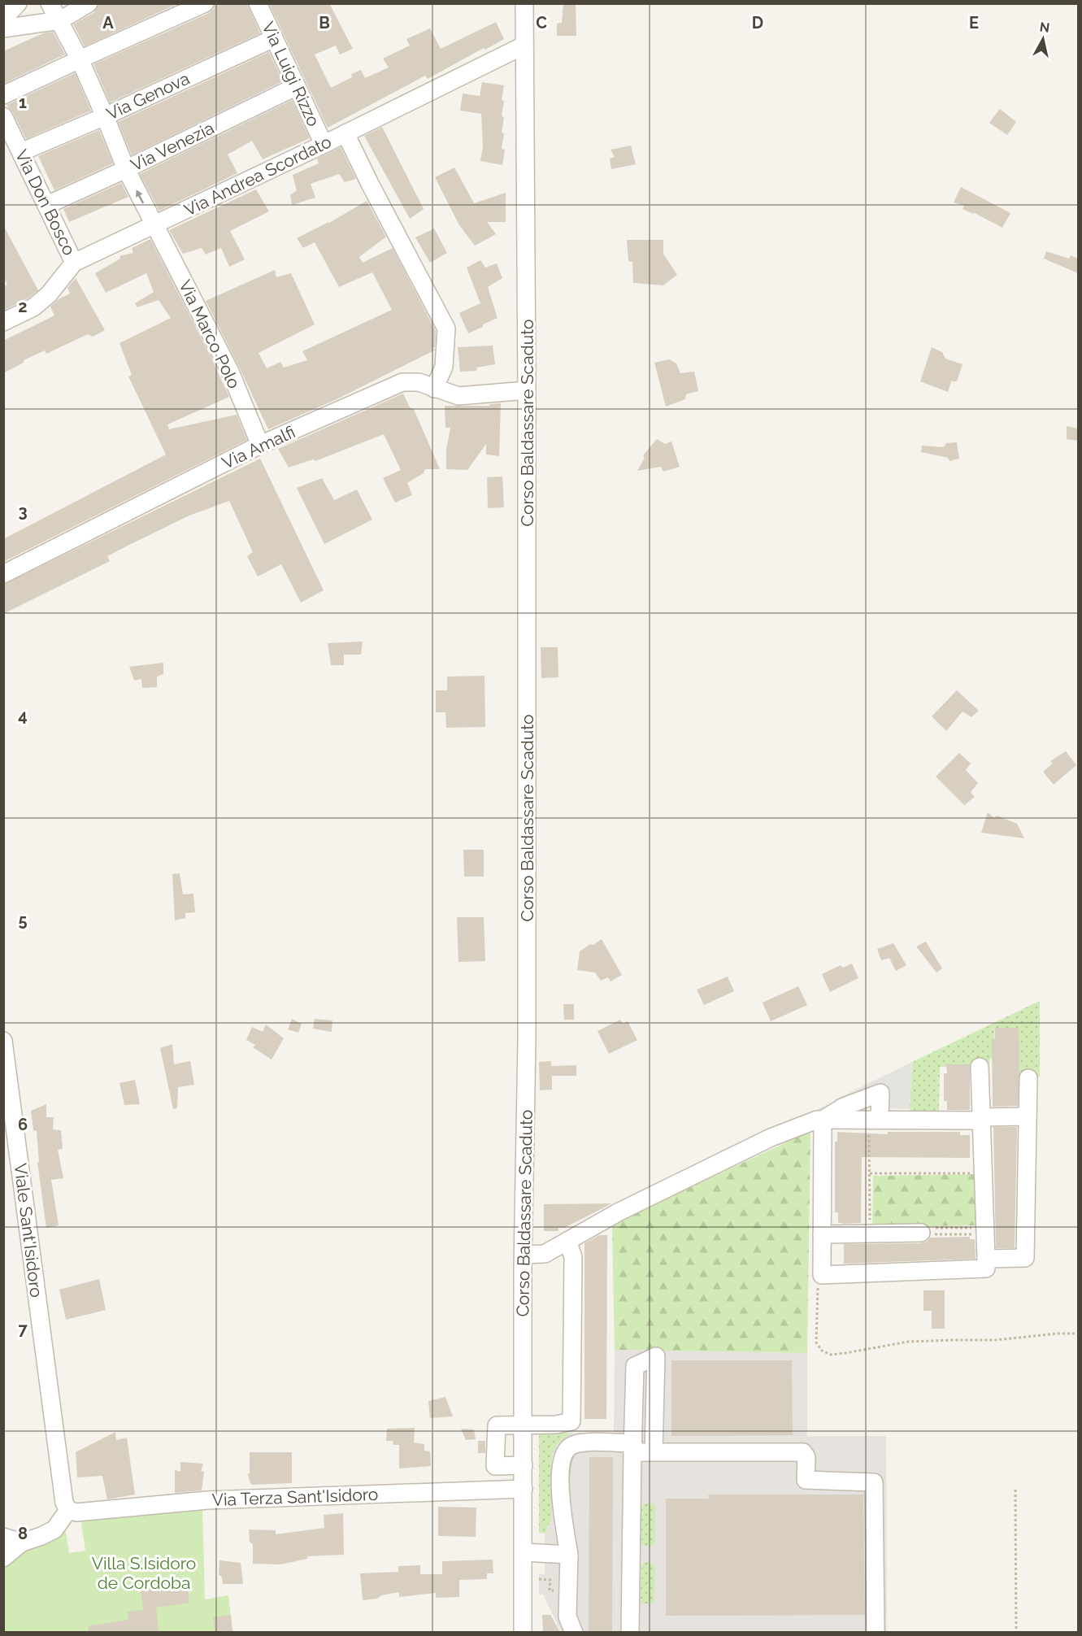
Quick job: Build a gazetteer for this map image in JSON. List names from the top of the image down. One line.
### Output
{"streets":{"street":["Via Luigi Rizzo","Via Genova","Via Venezia","Via Andrea Scordato","Via Don Bosco","Via Marco Polo","Corso Baldassare Scaduto","Via Amalfi","Viale Sant'Isidoro","Via Terza Sant'Isidoro"]},"crossings":[["Via Luigi Rizzo","Via Genova"],["Via Luigi Rizzo","Via Venezia"],["Via Luigi Rizzo","Via Andrea Scordato"],["Via Genova","Via Don Bosco"],["Via Genova","Via Marco Polo"],["Via Venezia","Via Don Bosco"],["Via Venezia","Via Marco Polo"],["Via Andrea Scordato","Via Don Bosco"],["Via Andrea Scordato","Via Marco Polo"],["Via Andrea Scordato","Corso Baldassare Scaduto"],["Via Marco Polo","Via Amalfi"],["Corso Baldassare Scaduto","Via Amalfi"],["Corso Baldassare Scaduto","Via Terza Sant'Isidoro"],["Viale Sant'Isidoro","Via Terza Sant'Isidoro"]],"parks":["Villa S.Isidoro de Cordoba"],"north":"top","grid":{"columns":["A","B","C","D","E"],"rows":["1","2","3","4","5","6","7","8"]}}
